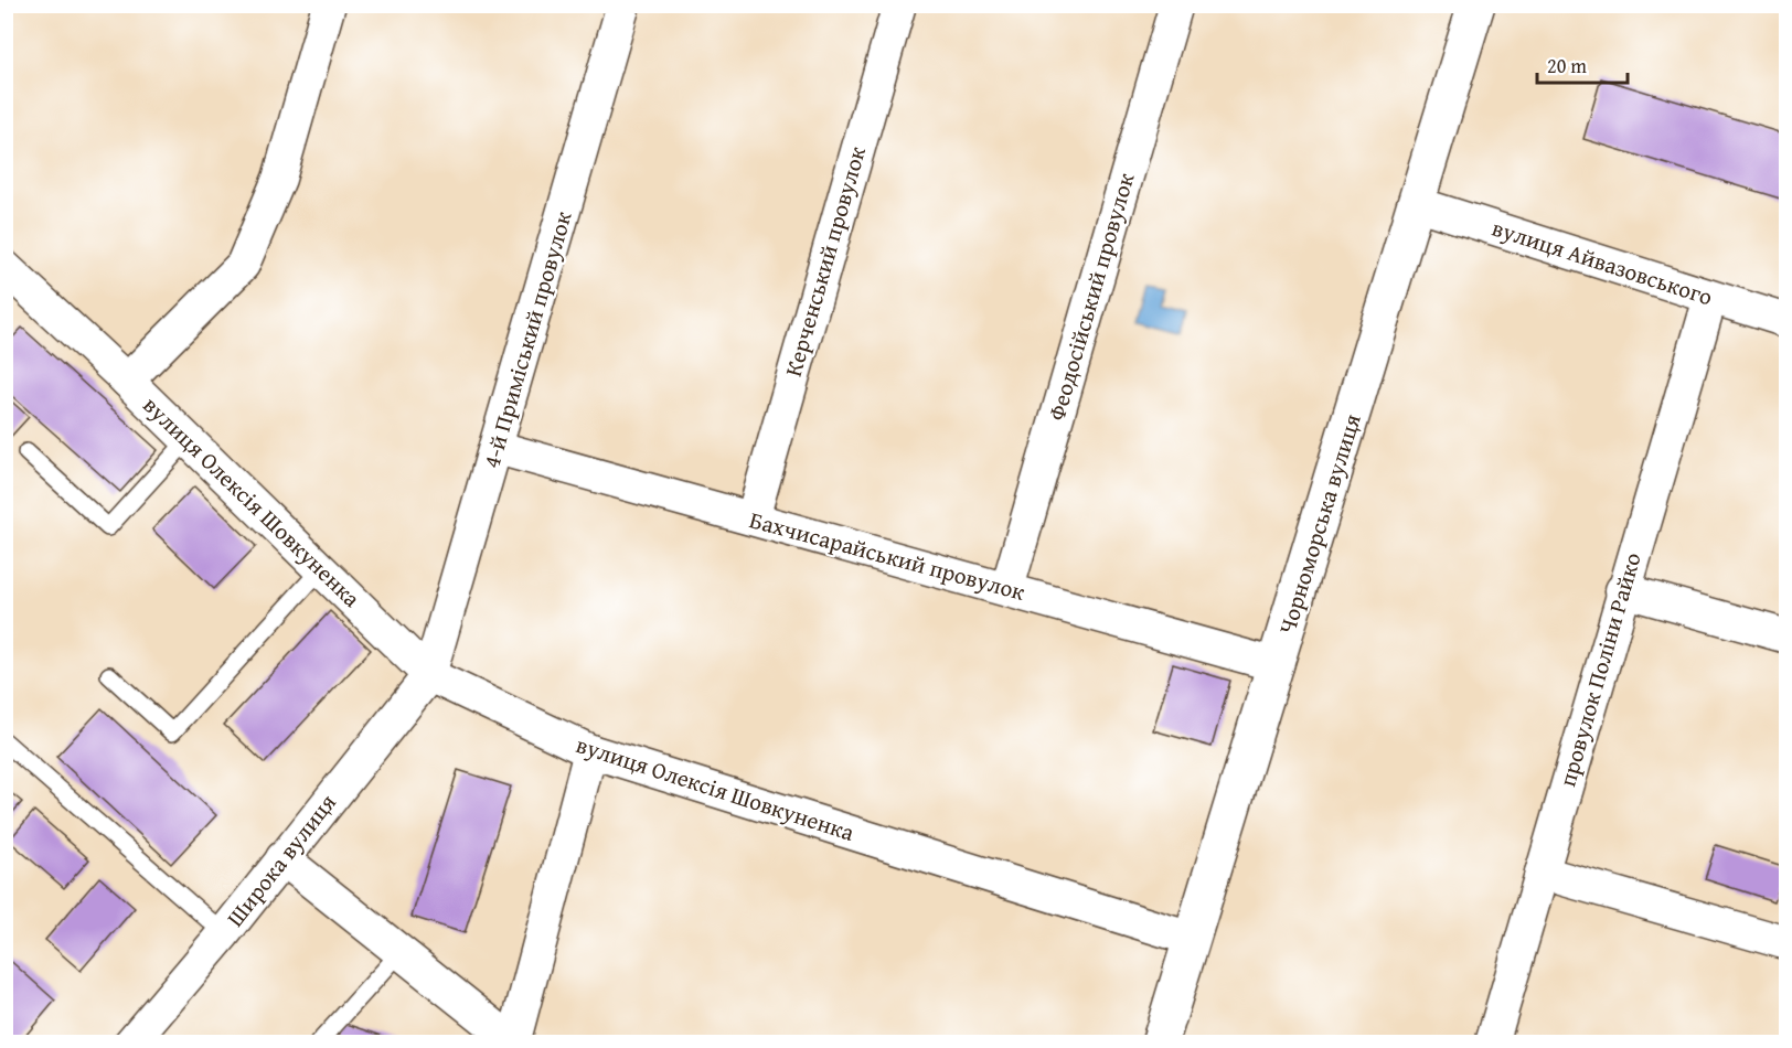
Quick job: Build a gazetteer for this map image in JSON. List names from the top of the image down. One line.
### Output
{"streets":{"street":["Керченський провулок","вулиця Айвазовського","Феодосійський провулок","4-й Приміський провулок","вулиця Олексія Шовкуненка","Чорноморська вулиця","Бахчисарайський провулок","провулок Поліни Райко","Широка вулиця"]},"crossings":[["Керченський провулок","Бахчисарайський провулок"],["вулиця Айвазовського","Чорноморська вулиця"],["вулиця Айвазовського","провулок Поліни Райко"],["Феодосійський провулок","Бахчисарайський провулок"],["4-й Приміський провулок","вулиця Олексія Шовкуненка"],["4-й Приміський провулок","Бахчисарайський провулок"],["4-й Приміський провулок","Широка вулиця"],["вулиця Олексія Шовкуненка","Чорноморська вулиця"],["вулиця Олексія Шовкуненка","Широка вулиця"],["Чорноморська вулиця","Бахчисарайський провулок"]],"scale_bar":"20 m"}
